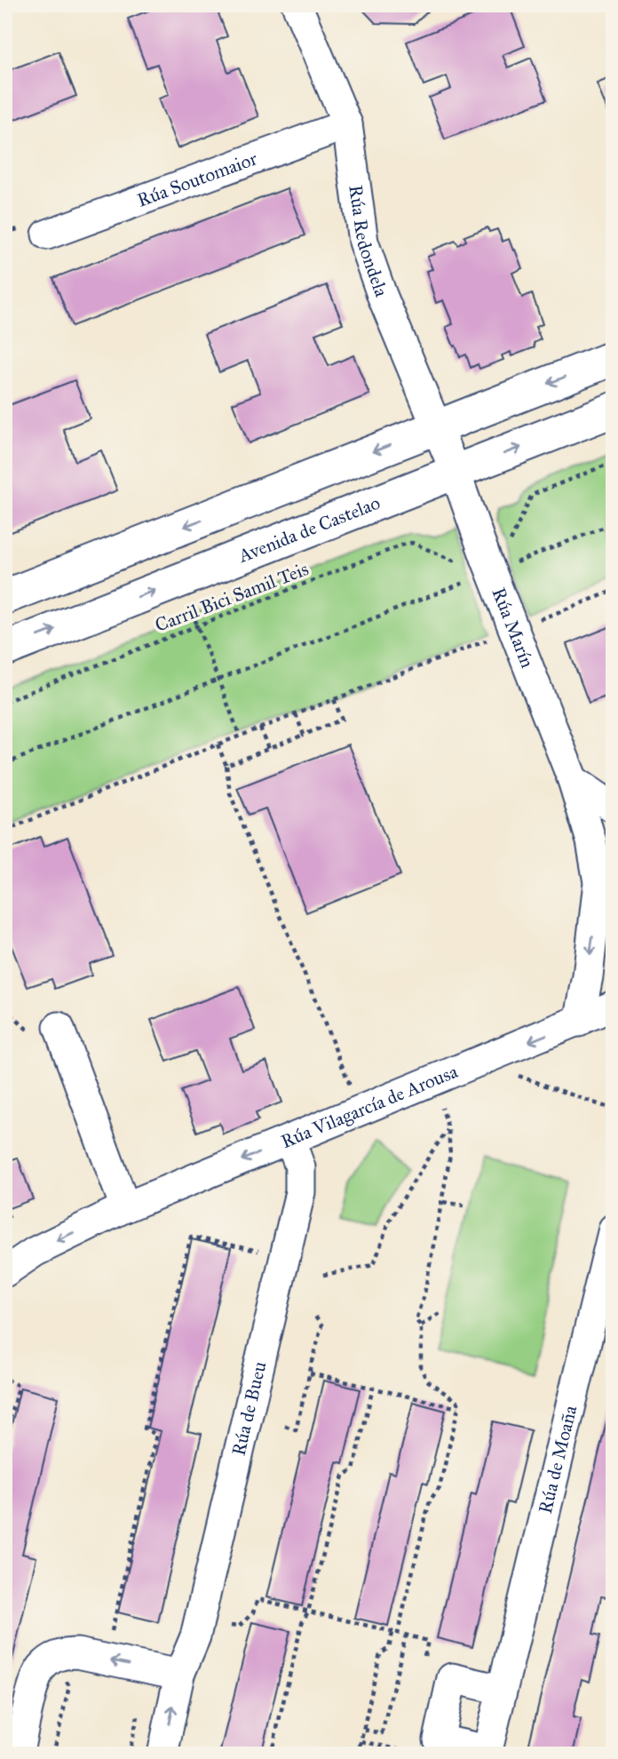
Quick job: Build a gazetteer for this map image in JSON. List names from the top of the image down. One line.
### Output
{"streets":{"main road":["Avenida de Castelao"],"street":["Rúa Soutomaior","Rúa Redondela","Rúa Marín","Rúa Vilagarcía de Arousa","Rúa de Bueu","Rúa de Moaña"],"path":["Carril Bici Samil Teis"]},"crossings":[["Rúa Soutomaior","Rúa Redondela"],["Rúa Redondela","Avenida de Castelao"],["Rúa Redondela","Rúa Marín"],["Avenida de Castelao","Rúa Marín"],["Rúa Marín","Rúa Vilagarcía de Arousa"],["Rúa Vilagarcía de Arousa","Rúa de Bueu"]],"one_way":["Rúa Vilagarcía de Arousa"]}
